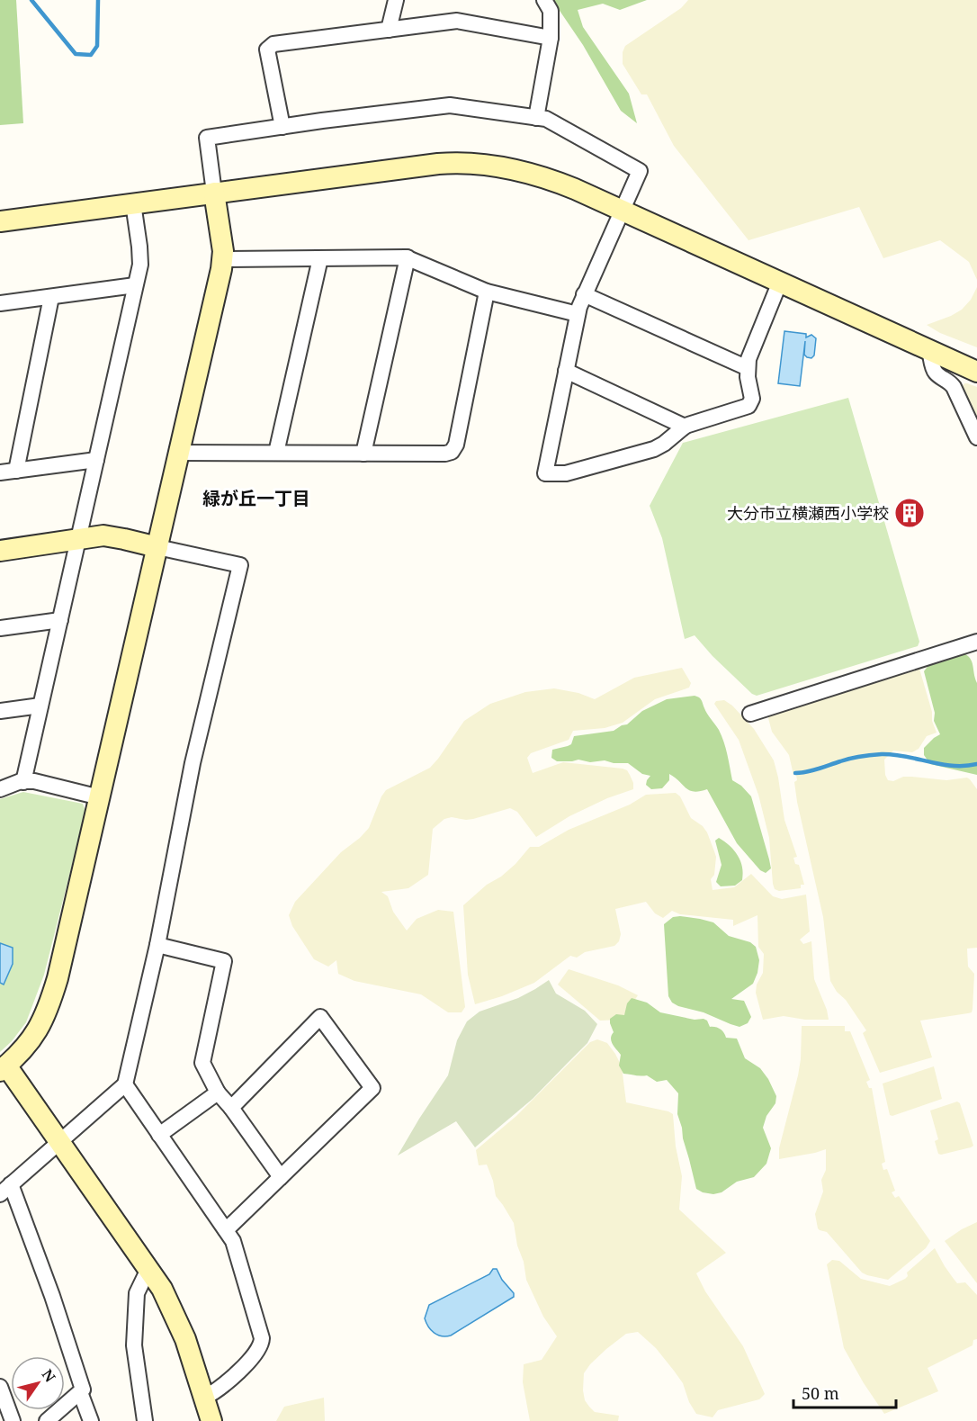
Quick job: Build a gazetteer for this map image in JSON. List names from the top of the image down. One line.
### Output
{"districts":["緑が丘一丁目"],"places":{"building":["大分市立横瀬西小学校"]},"scale_bar":"50 m","north":"top right"}
